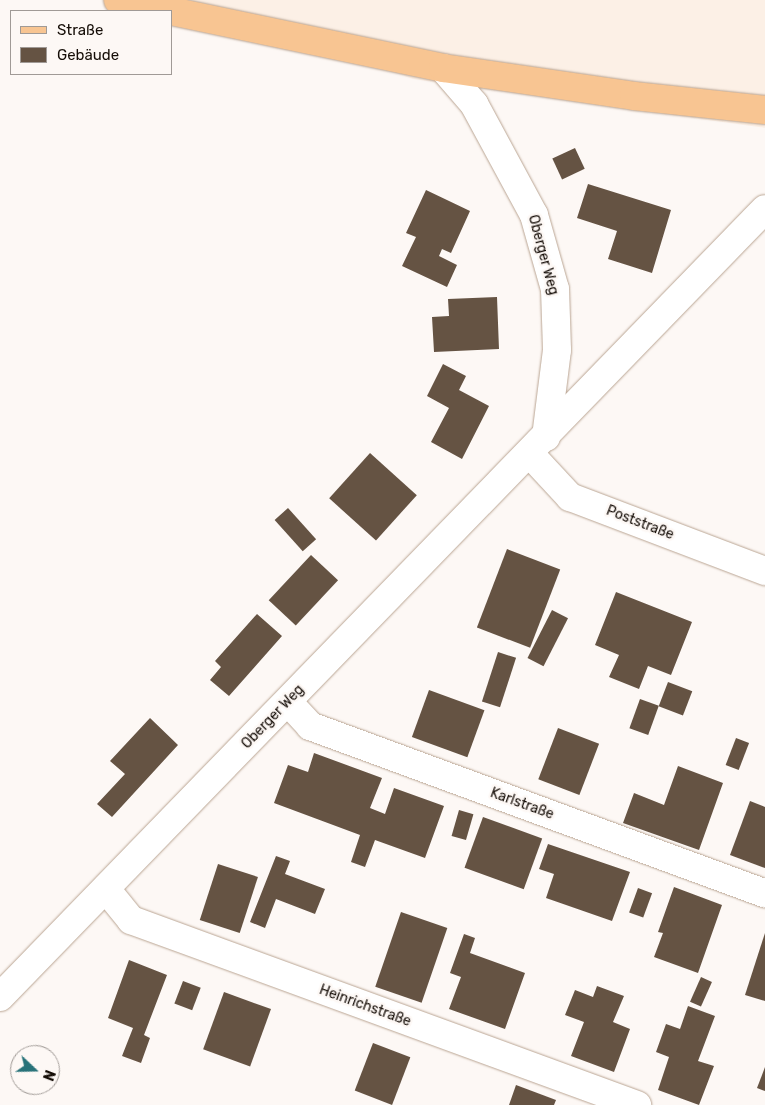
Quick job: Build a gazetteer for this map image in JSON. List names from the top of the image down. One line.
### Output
{"streets":{"street":["Oberger Weg","Poststraße","Karlstraße","Heinrichstraße"]},"crossings":[["Oberger Weg","Poststraße"],["Oberger Weg","Karlstraße"],["Oberger Weg","Heinrichstraße"]],"legend":["Straße","Gebäude"],"north":"right"}
